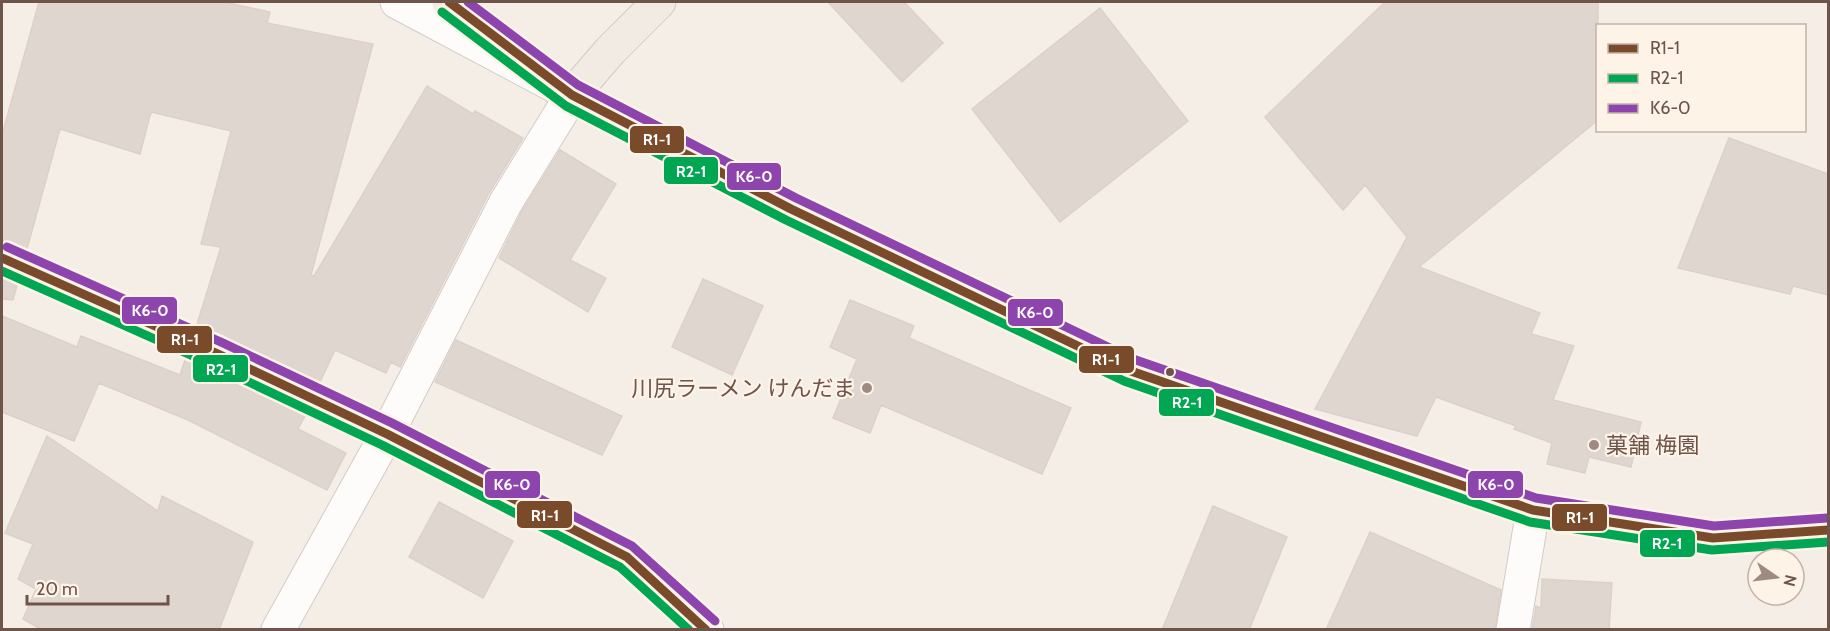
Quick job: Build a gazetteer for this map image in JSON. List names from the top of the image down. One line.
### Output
{"places":["川尻ラーメン けんだま","菓舗 梅園"],"lines":["transit line R1-1","transit line K6-0","transit line R2-1"],"legend":["R1-1","R2-1","K6-0"],"scale_bar":"20 m","north":"right"}
